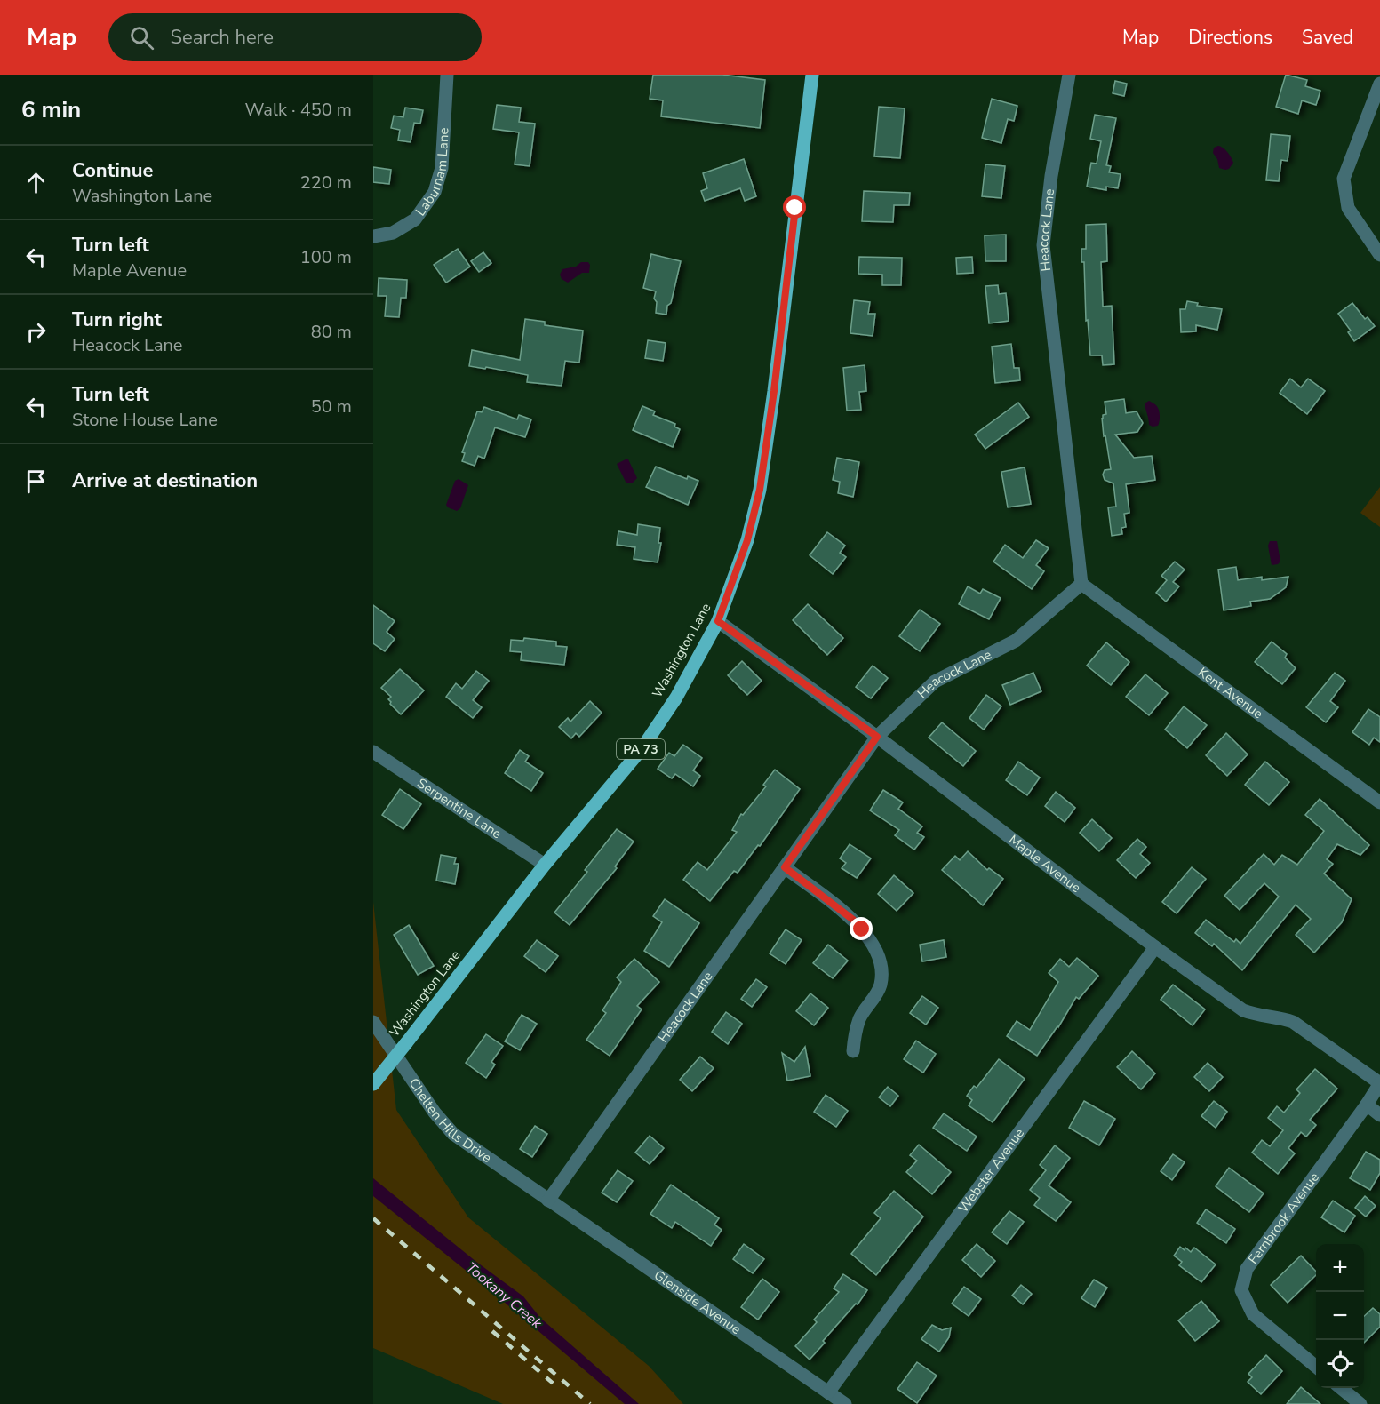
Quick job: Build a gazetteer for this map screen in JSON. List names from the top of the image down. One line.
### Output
{"streets":{"main road":["Washington Lane","PA 73"],"street":["Laburnam Lane","Heacock Lane","Kent Avenue","Serpentine Lane","Maple Avenue","Chelten Hills Drive","Webster Avenue","Fernbrook Avenue","Glenside Avenue"]},"crossings":[["Heacock Lane","Kent Avenue"],["Heacock Lane","Maple Avenue"],["Heacock Lane","Chelten Hills Drive"],["Heacock Lane","Glenside Avenue"],["Washington Lane","Serpentine Lane"],["Washington Lane","Maple Avenue"],["Maple Avenue","Webster Avenue"],["Maple Avenue","Fernbrook Avenue"],["Chelten Hills Drive","Glenside Avenue"],["Webster Avenue","Glenside Avenue"]],"water":["Tookany Creek"],"page":{"header":"Map","search":"Search here","nav":["Map","Directions","Saved"],"heading":["6 min","Walk · 450 m"],"list":[["Continue","Washington Lane","220 m"],["Turn left","Maple Avenue","100 m"],["Turn right","Heacock Lane","80 m"],["Turn left","Stone House Lane","50 m"],"Arrive at destination"],"map_buttons":["+","−"]}}
